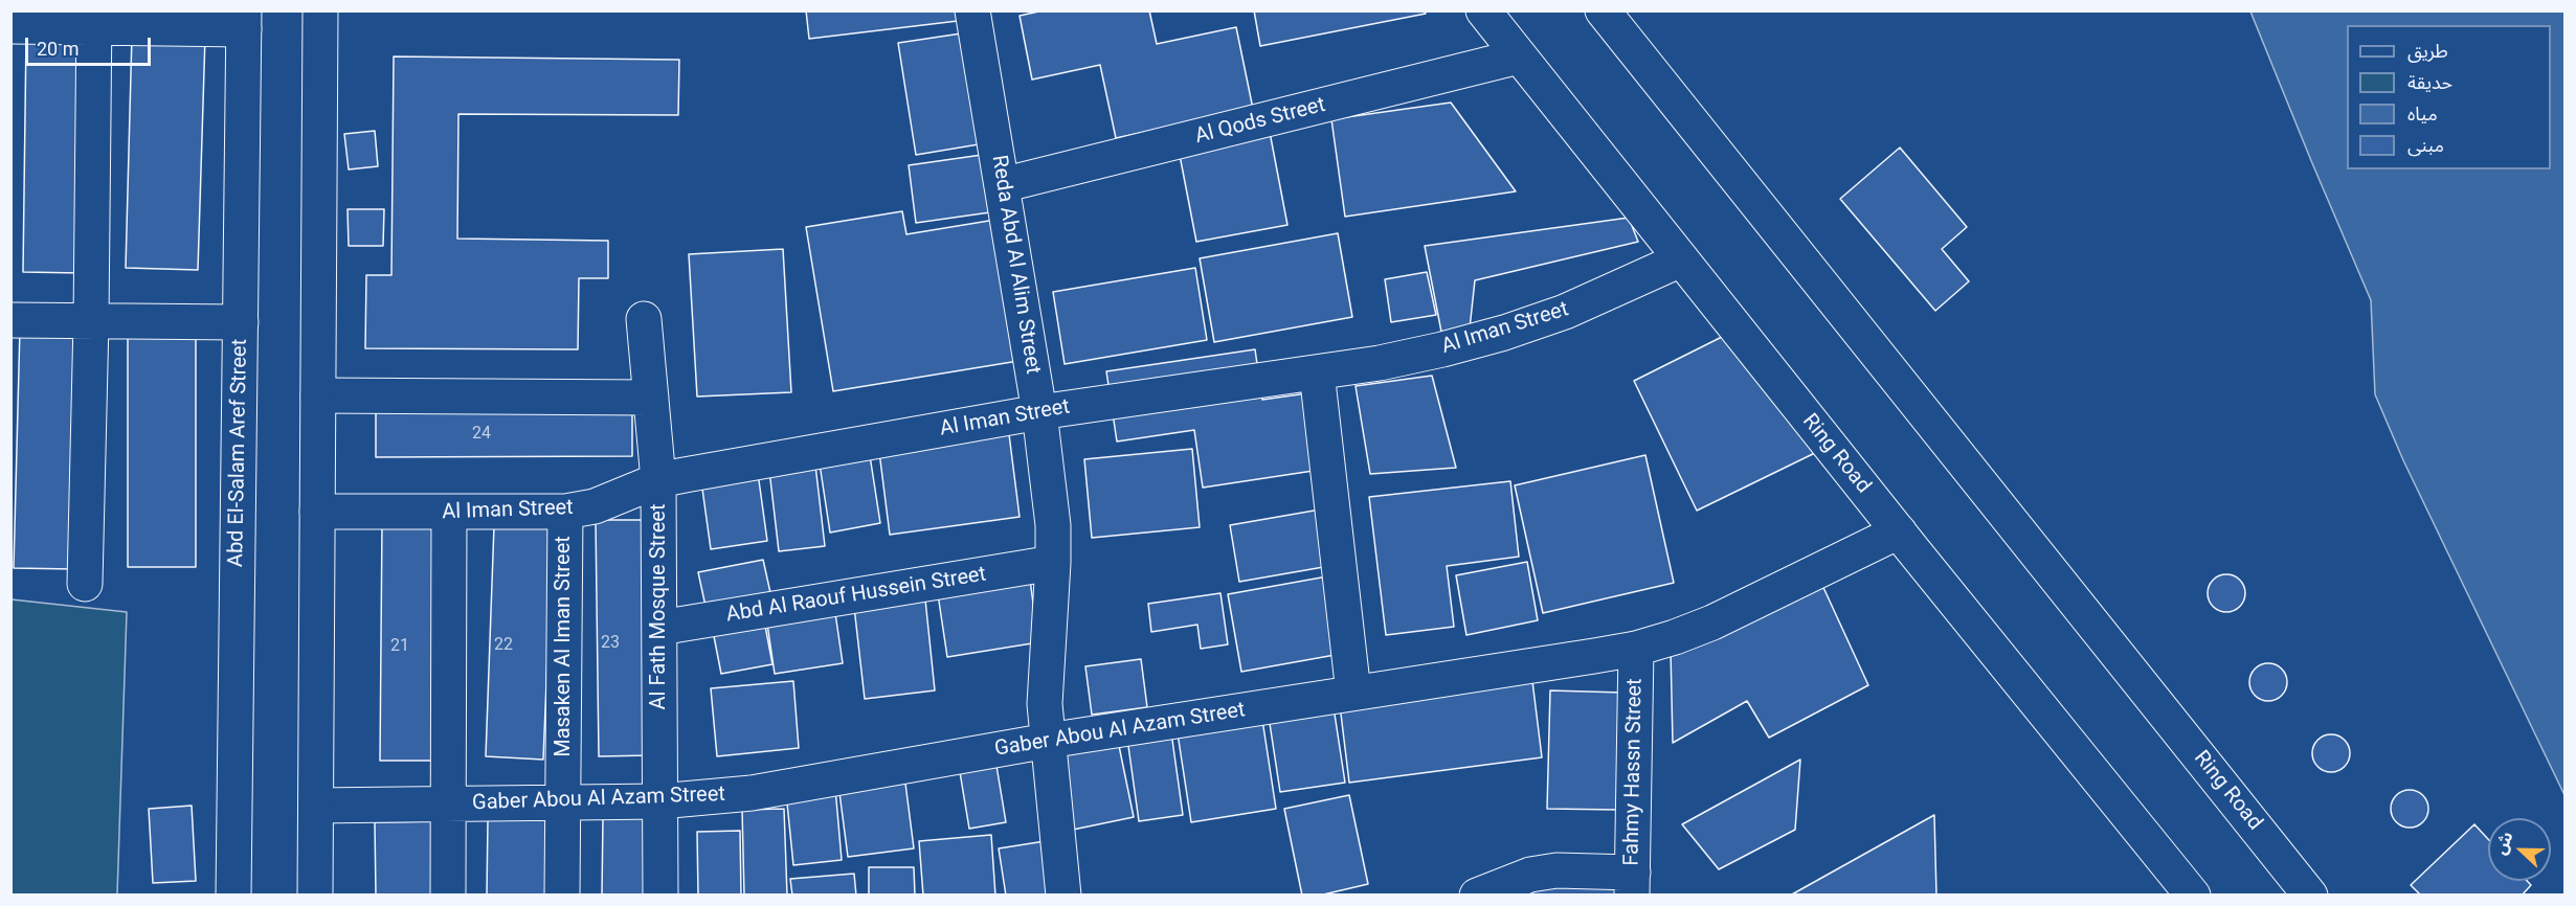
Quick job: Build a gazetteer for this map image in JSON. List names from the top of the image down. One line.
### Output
{"streets":{"main road":["Al Qods Street","Reda Abd Al Alim Street","Al Iman Street","Abd El-Salam Aref Street","Ring Road","Abd Al Raouf Hussein Street","Al Fath Mosque Street","Masaken Al Iman Street","Gaber Abou Al Azam Street","Fahmy Hassn Street"]},"crossings":[["Al Qods Street","Reda Abd Al Alim Street"],["Al Qods Street","Ring Road"],["Reda Abd Al Alim Street","Al Iman Street"],["Reda Abd Al Alim Street","Abd Al Raouf Hussein Street"],["Reda Abd Al Alim Street","Gaber Abou Al Azam Street"],["Al Iman Street","Ring Road"],["Al Iman Street","Al Fath Mosque Street"],["Al Iman Street","Masaken Al Iman Street"],["Ring Road","Gaber Abou Al Azam Street"],["Abd Al Raouf Hussein Street","Al Fath Mosque Street"],["Al Fath Mosque Street","Gaber Abou Al Azam Street"],["Masaken Al Iman Street","Gaber Abou Al Azam Street"],["Gaber Abou Al Azam Street","Fahmy Hassn Street"]],"house_numbers":["24","23","22","21"],"legend":["طريق","حديقة","مياه","مبنى"],"scale_bar":"20 m","north":"left"}
